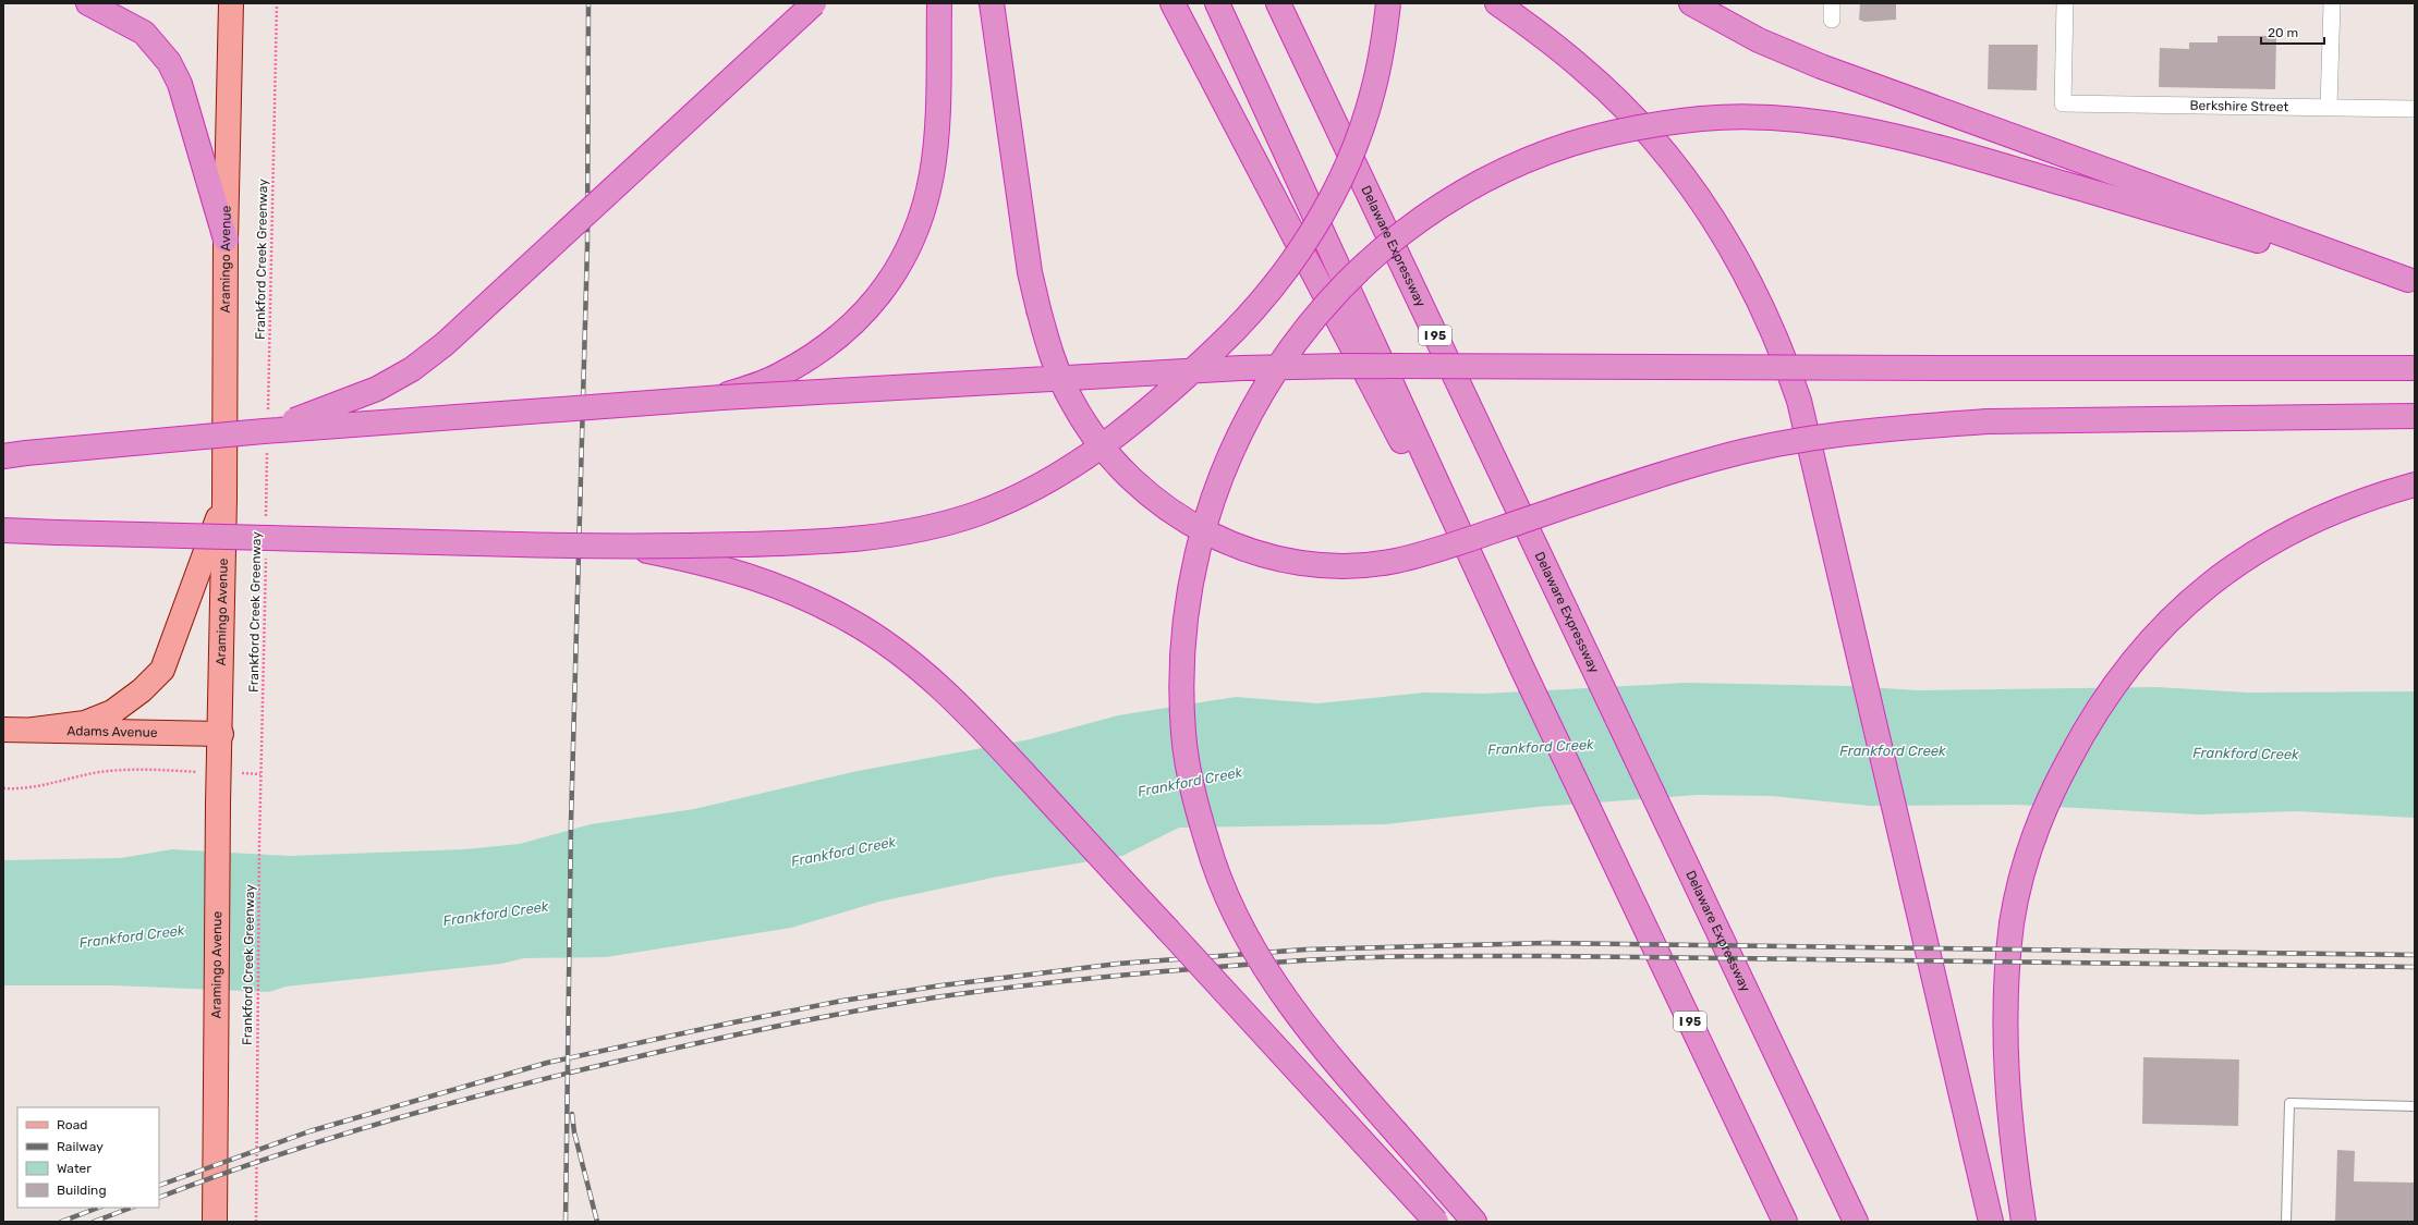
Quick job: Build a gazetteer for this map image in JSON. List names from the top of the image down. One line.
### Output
{"streets":{"highway":["Delaware Expressway","I 95"],"main road":["Aramingo Avenue","Adams Avenue"],"street":["Berkshire Street"],"path":["Frankford Creek Greenway"]},"crossings":[["Aramingo Avenue","Adams Avenue"]],"water":["Frankford Creek"],"legend":["Road","Railway","Water","Building"],"scale_bar":"20 m"}
